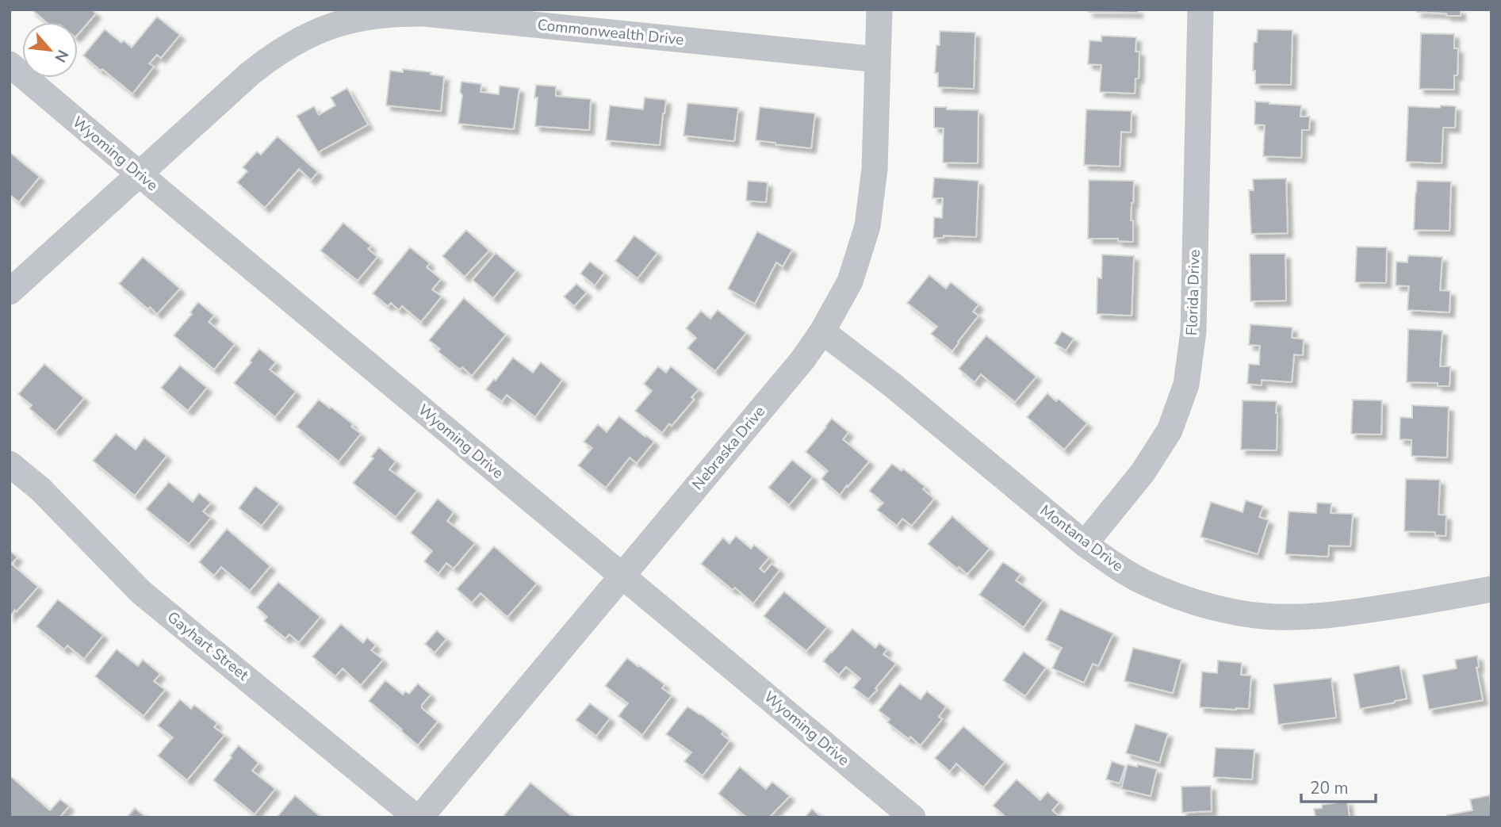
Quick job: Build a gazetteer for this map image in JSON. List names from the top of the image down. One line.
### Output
{"streets":{"street":["Commonwealth Drive","Wyoming Drive","Florida Drive","Nebraska Drive","Montana Drive","Gayhart Street"]},"crossings":[["Commonwealth Drive","Wyoming Drive"],["Commonwealth Drive","Nebraska Drive"],["Wyoming Drive","Nebraska Drive"],["Florida Drive","Montana Drive"],["Nebraska Drive","Montana Drive"],["Nebraska Drive","Gayhart Street"]],"scale_bar":"20 m","north":"bottom right"}
